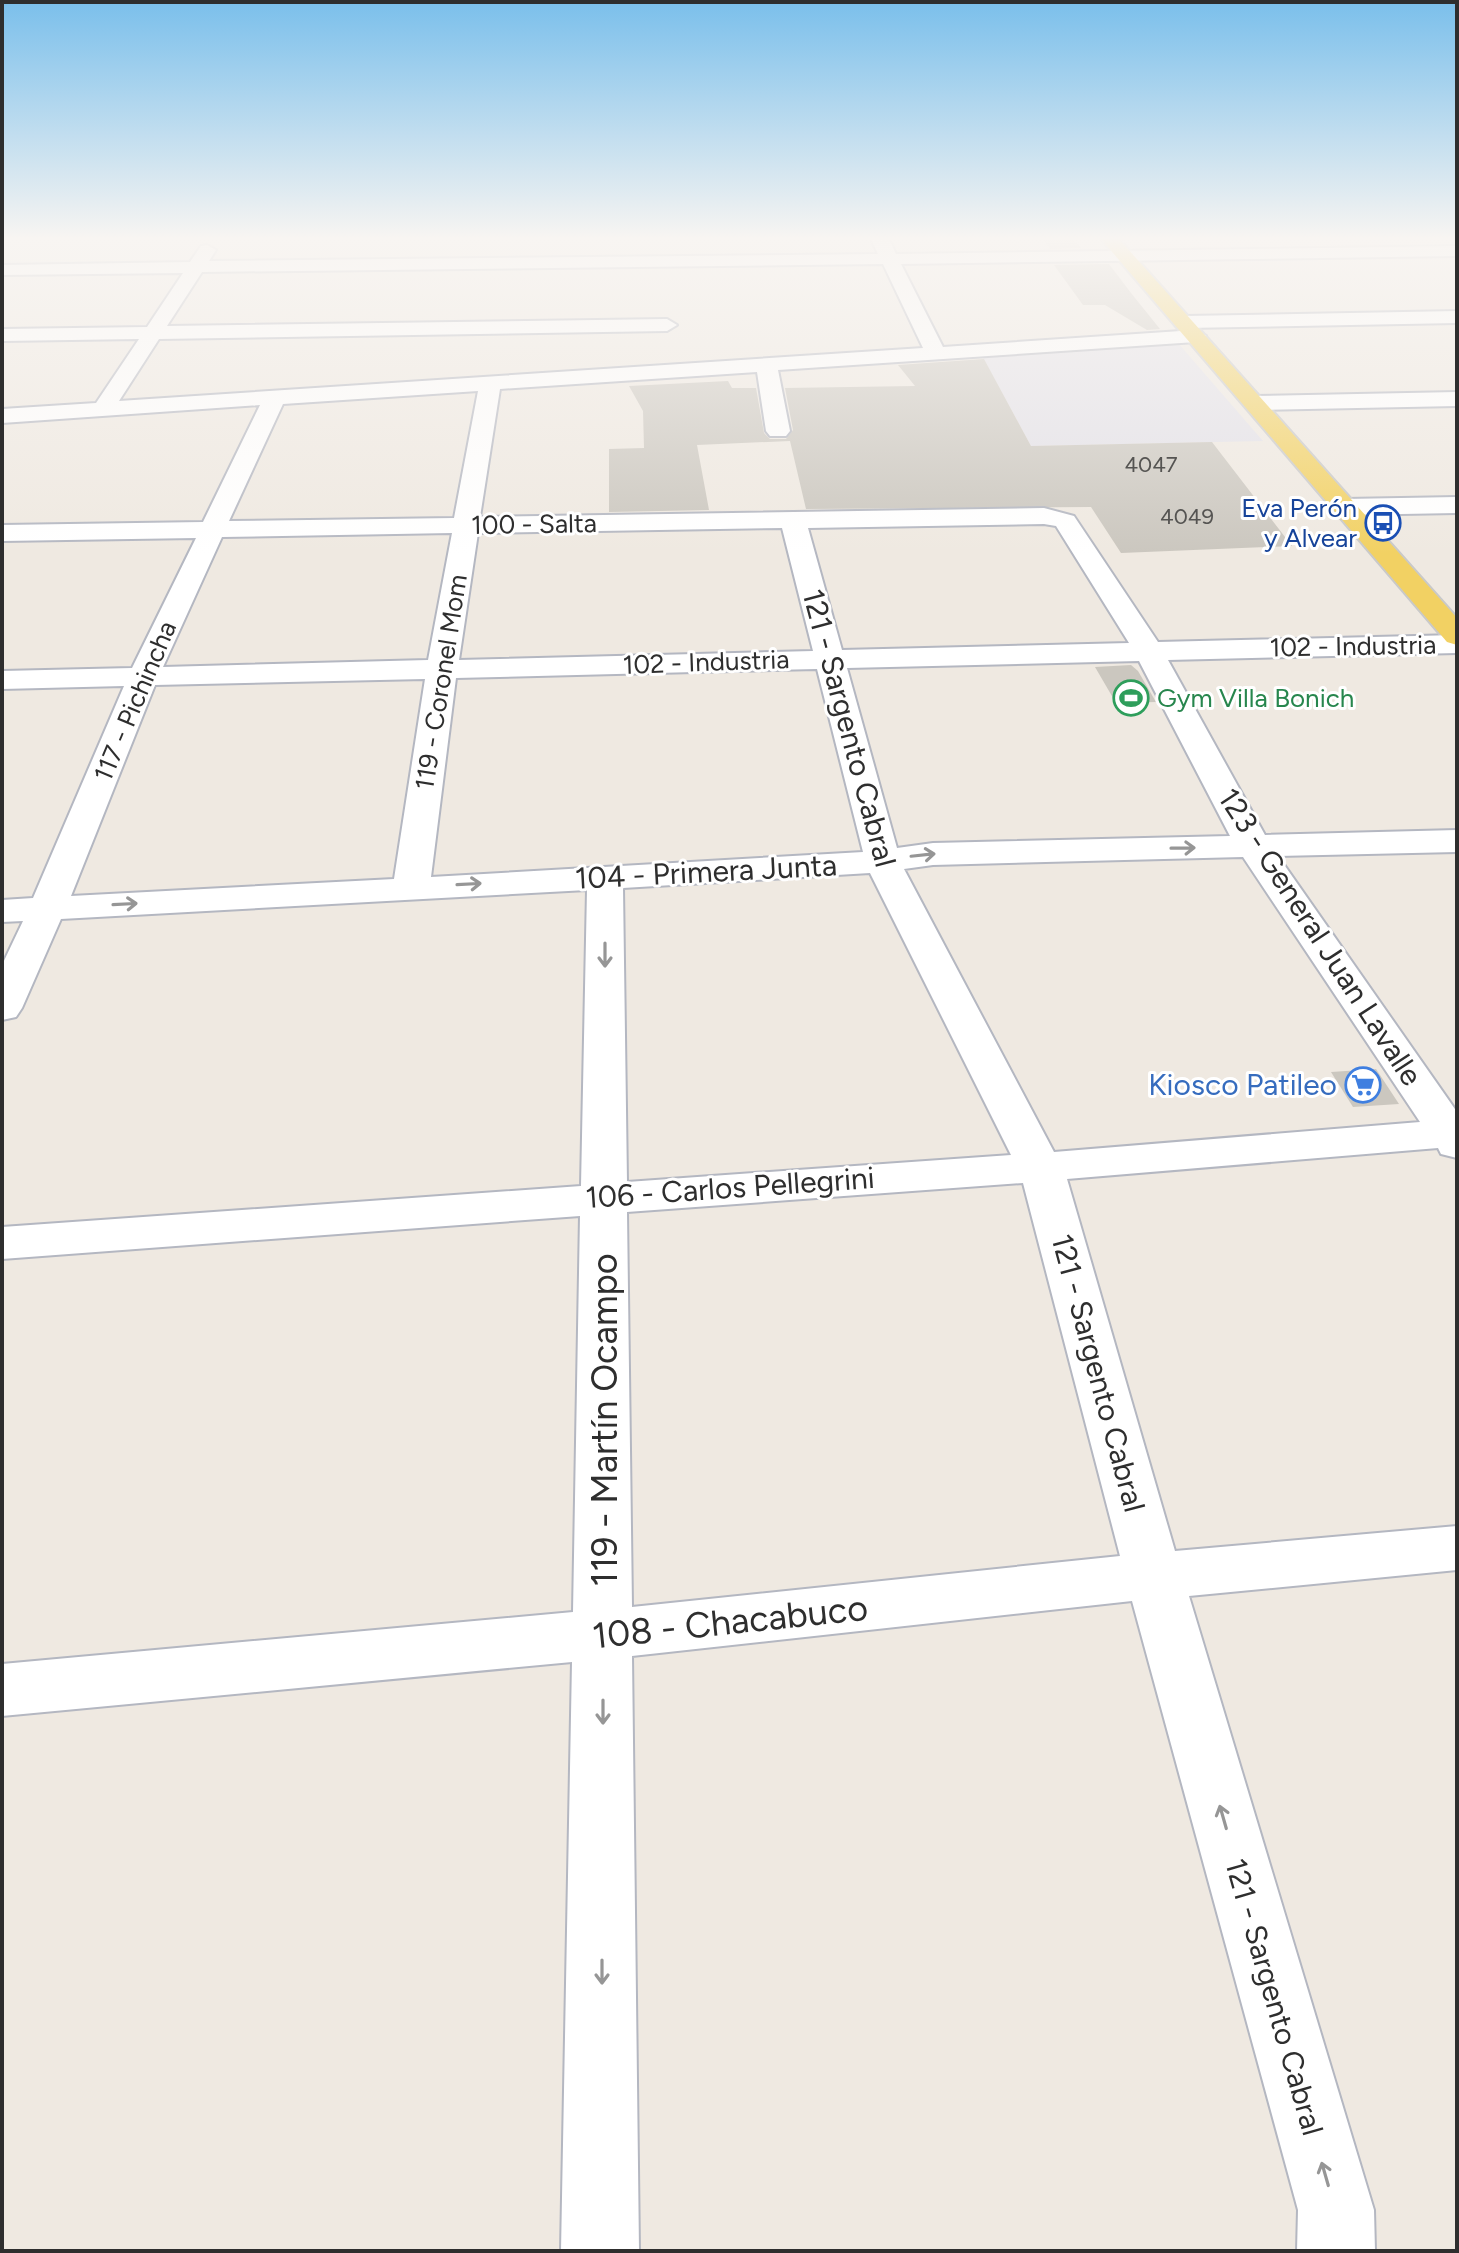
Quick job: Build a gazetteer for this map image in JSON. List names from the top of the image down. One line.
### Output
{"streets":{"street":["100 - Salta","102 - Industria","119 - Coronel Mom","117 - Pichincha","121 - Sargento Cabral","104 - Primera Junta","123 - General Juan Lavalle","106 - Carlos Pellegrini","119 - Martín Ocampo","108 - Chacabuco"]},"crossings":[["100 - Salta","119 - Coronel Mom"],["100 - Salta","117 - Pichincha"],["100 - Salta","121 - Sargento Cabral"],["100 - Salta","123 - General Juan Lavalle"],["102 - Industria","119 - Coronel Mom"],["102 - Industria","117 - Pichincha"],["102 - Industria","121 - Sargento Cabral"],["102 - Industria","123 - General Juan Lavalle"],["119 - Coronel Mom","104 - Primera Junta"],["117 - Pichincha","104 - Primera Junta"],["121 - Sargento Cabral","104 - Primera Junta"],["121 - Sargento Cabral","106 - Carlos Pellegrini"],["121 - Sargento Cabral","108 - Chacabuco"],["104 - Primera Junta","123 - General Juan Lavalle"],["104 - Primera Junta","119 - Martín Ocampo"],["123 - General Juan Lavalle","106 - Carlos Pellegrini"],["106 - Carlos Pellegrini","119 - Martín Ocampo"],["119 - Martín Ocampo","108 - Chacabuco"]],"one_way":["121 - Sargento Cabral","104 - Primera Junta","119 - Martín Ocampo"],"places":{"bus stop":["Eva Perón y Alvear"],"sports":["Gym Villa Bonich"],"supermarket":["Kiosco Patileo"]},"house_numbers":["4047","4049"]}
